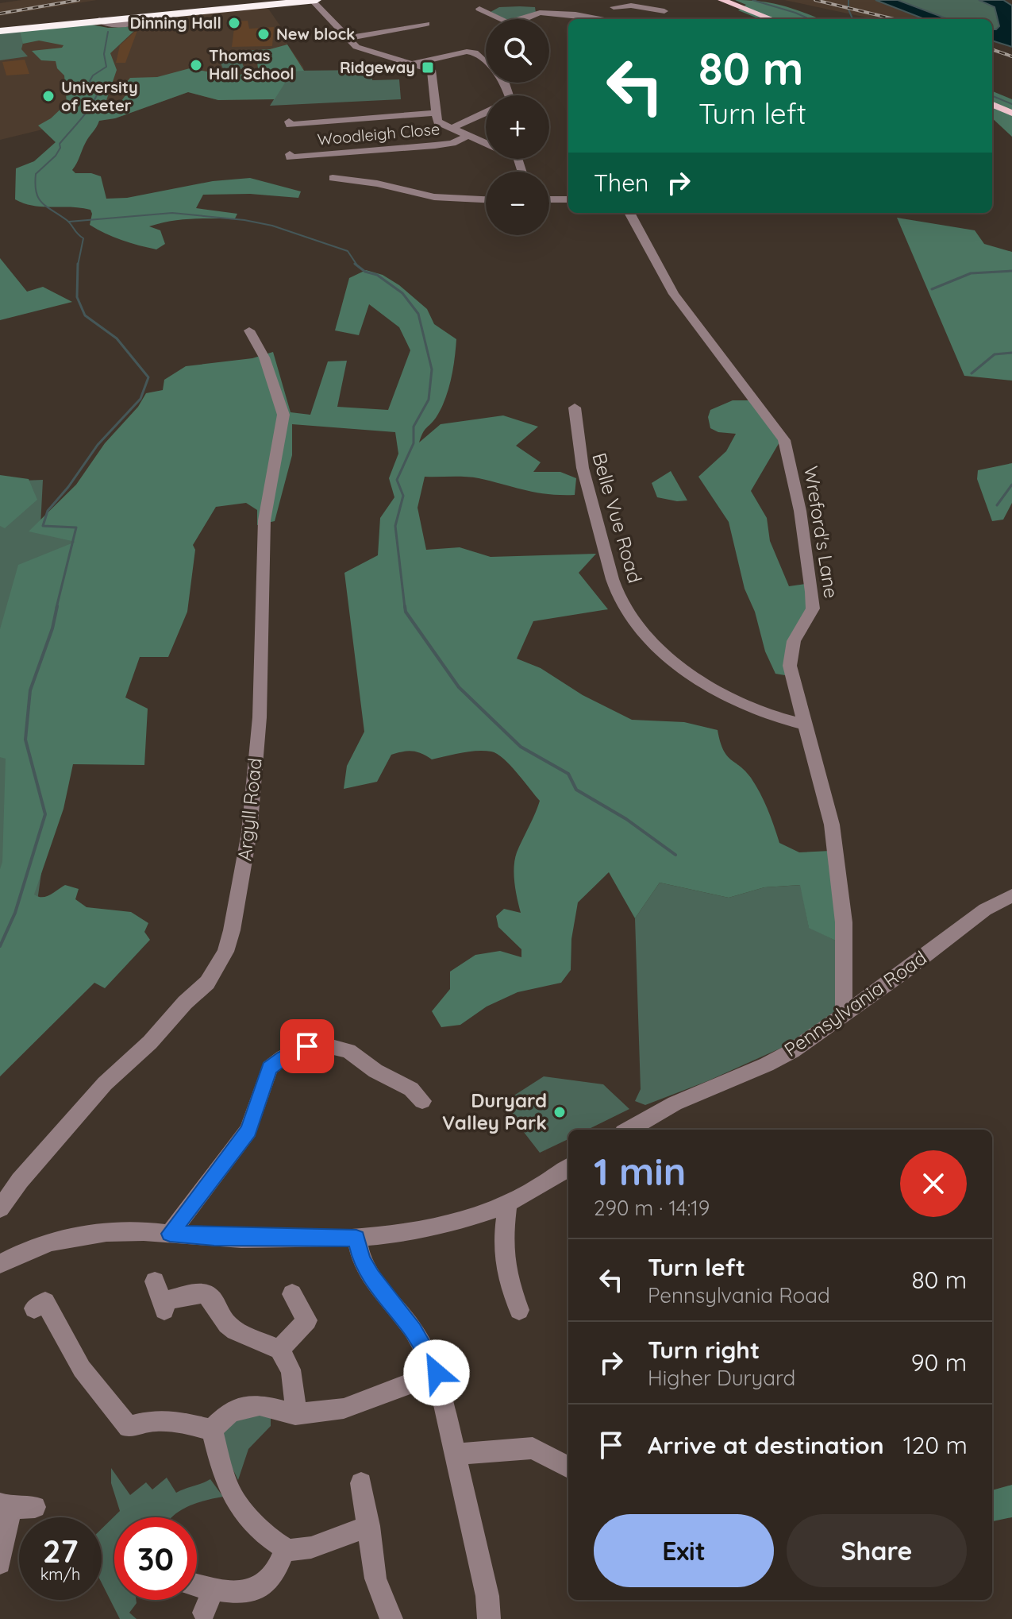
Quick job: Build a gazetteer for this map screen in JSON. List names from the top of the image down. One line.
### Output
{"streets":{"street":["Woodleigh Close","Belle Vue Road","Wreford's Lane","Argyll Road","Pennsylvania Road"]},"crossings":[["Belle Vue Road","Wreford's Lane"],["Wreford's Lane","Pennsylvania Road"]],"places":{"other":["Dinning Hall","New block","Thomas Hall School","University of Exeter","Duryard Valley Park"],"transit":["Ridgeway"]},"page":{"map_buttons":["+","−"],"turn":["80 m","Turn left"],"then":"Then","heading":["1 min","290 m · 14:19"],"list":[{"name":"Turn left","note":"Pennsylvania Road","value":"80 m"},{"name":"Turn right","note":"Higher Duryard","value":"90 m"},{"name":"Arrive at destination","value":"120 m"}],"buttons":["Exit","Share"],"speed":"27 km/h","limit":"30"}}
